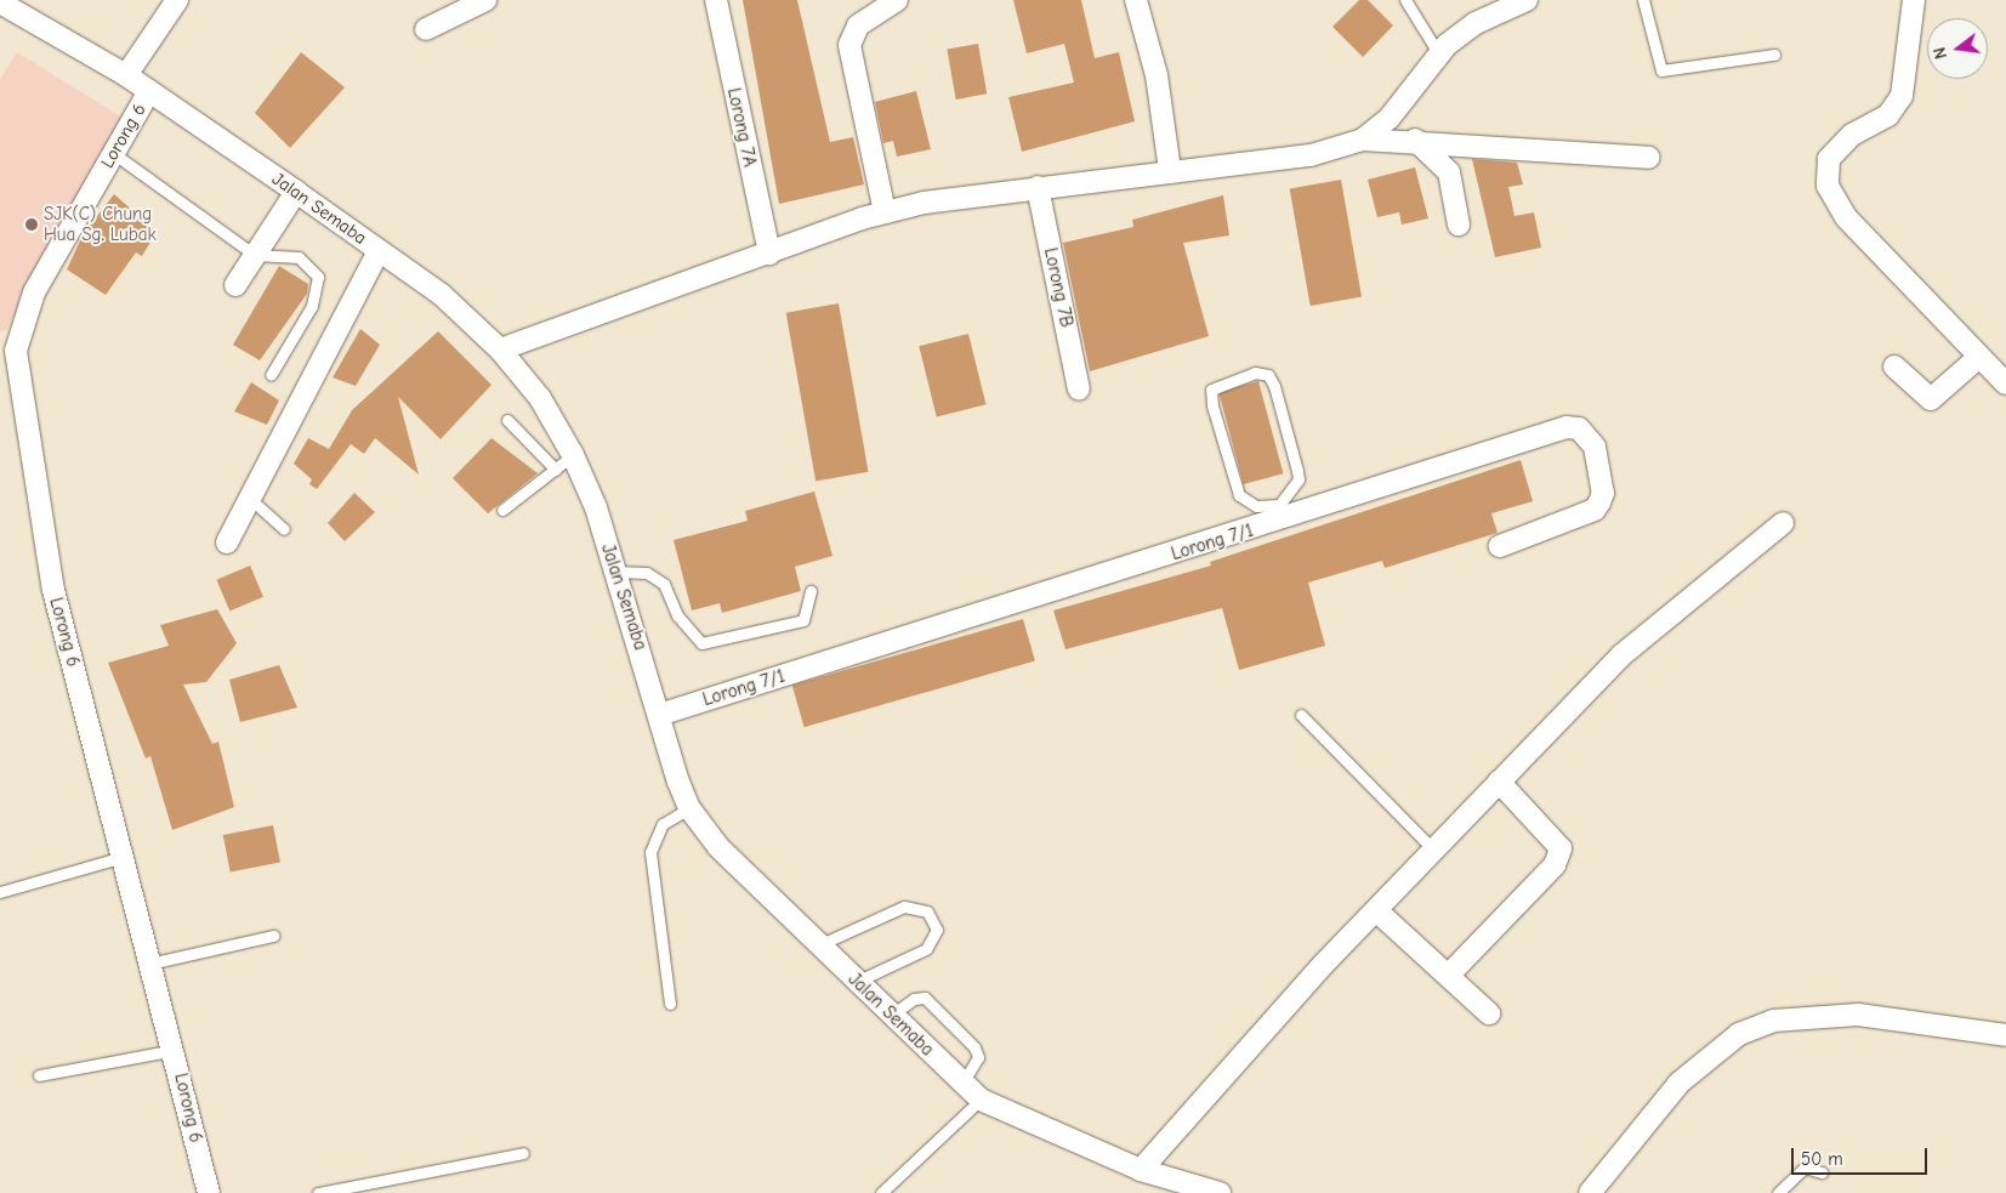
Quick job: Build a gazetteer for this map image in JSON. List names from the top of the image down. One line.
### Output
{"streets":{"street":["Lorong 7A","Lorong 6","Jalan Semaba","Lorong 7B","Lorong 7/1"]},"crossings":[["Lorong 6","Jalan Semaba"],["Jalan Semaba","Lorong 7/1"]],"places":["SJK(C) Chung Hua Sg. Lubak"],"scale_bar":"50 m","north":"left"}
